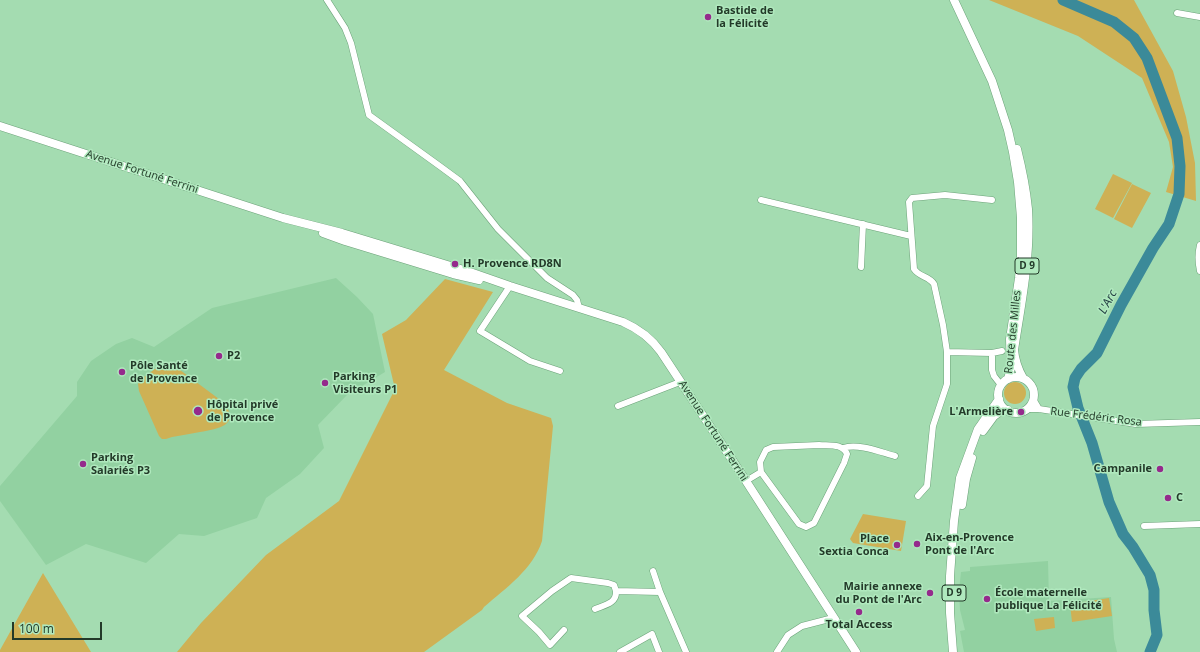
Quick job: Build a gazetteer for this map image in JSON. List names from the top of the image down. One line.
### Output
{"streets":{"main road":["Avenue Fortuné Ferrini","D 9","Route des Milles"],"street":["Rue Frédéric Rosa"]},"crossings":[["D 9","Route des Milles"],["D 9","Rue Frédéric Rosa"],["Route des Milles","Rue Frédéric Rosa"]],"water":["L'Arc"],"places":["Bastide de la Félicité","H. Provence RD8N","P2","Pôle Santé de Provence","Parking Visiteurs P1","Hôpital privé de Provence","L'Armelière","Parking Salariés P3","Campanile","C","Aix-en-Provence Pont de l'Arc","Place Sextia Conca","Mairie annexe du Pont de l'Arc","École maternelle publique La Félicité","Total Access"],"scale_bar":"100 m"}
